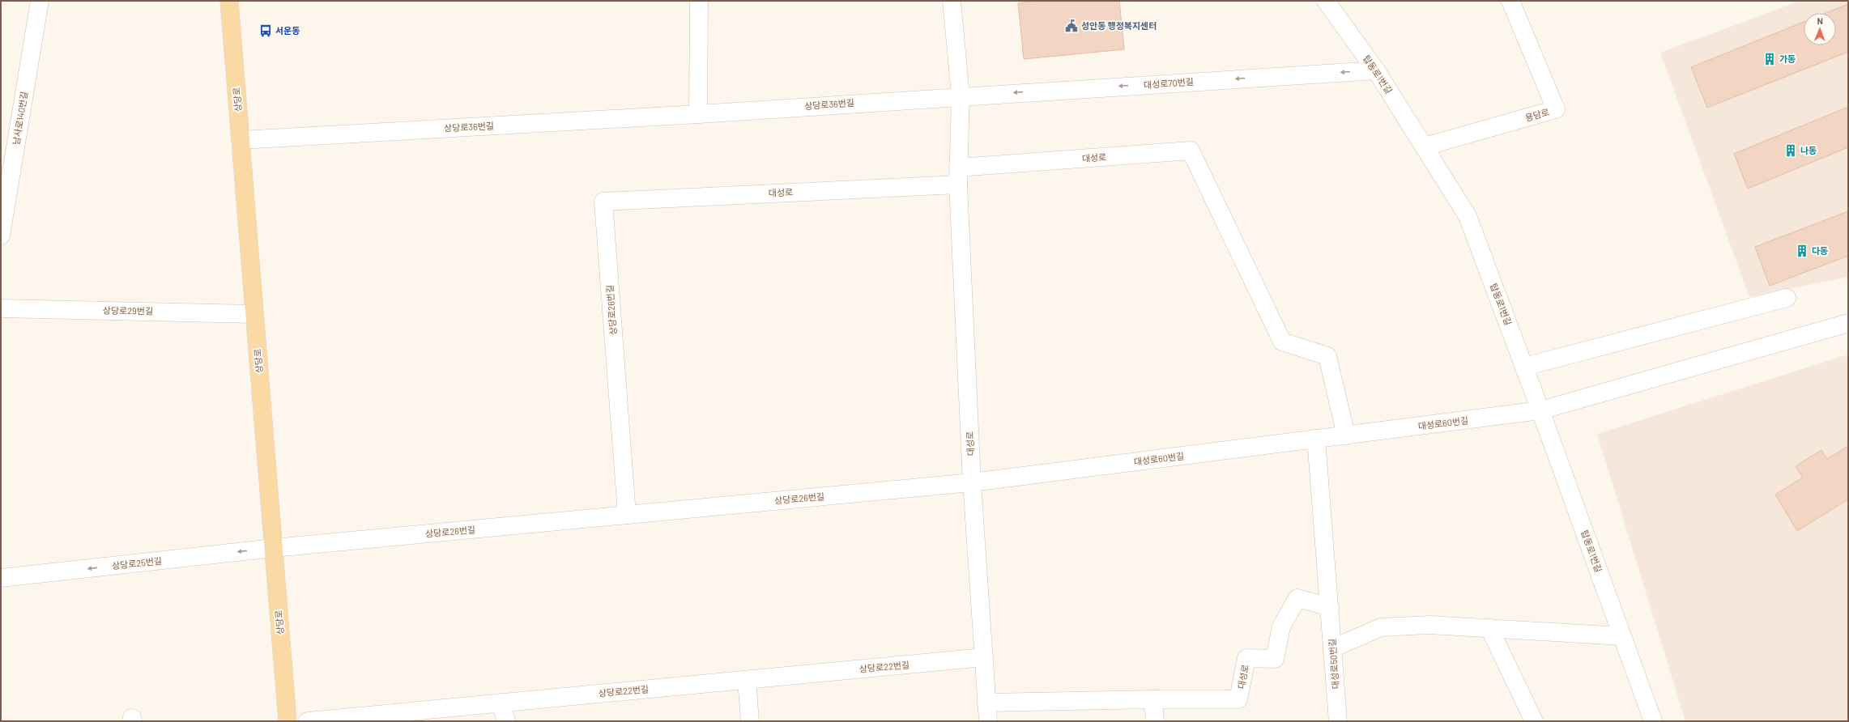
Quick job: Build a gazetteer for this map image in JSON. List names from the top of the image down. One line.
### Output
{"streets":{"main road":["상당로"],"street":["탑동로1번길","대성로70번길","상당로36번길","용담로","남사로140번길","대성로","상당로26번길","상당로29번길","대성로60번길","상당로25번길","대성로50번길","상당로22번길"]},"crossings":[["탑동로1번길","대성로70번길"],["탑동로1번길","용담로"],["탑동로1번길","대성로60번길"],["대성로70번길","상당로36번길"],["대성로70번길","대성로"],["상당로","상당로36번길"],["상당로","상당로26번길"],["상당로","상당로29번길"],["상당로","상당로25번길"],["상당로36번길","대성로"],["대성로","상당로26번길"],["대성로","대성로60번길"],["대성로","대성로50번길"],["대성로","상당로22번길"],["상당로26번길","대성로60번길"],["상당로26번길","상당로25번길"],["대성로60번길","대성로50번길"]],"one_way":["대성로70번길","상당로25번길"],"places":{"public building":["성안동 행정복지센터"],"bus stop":["서운동"],"building":["가동","나동","다동"]},"north":"top"}
